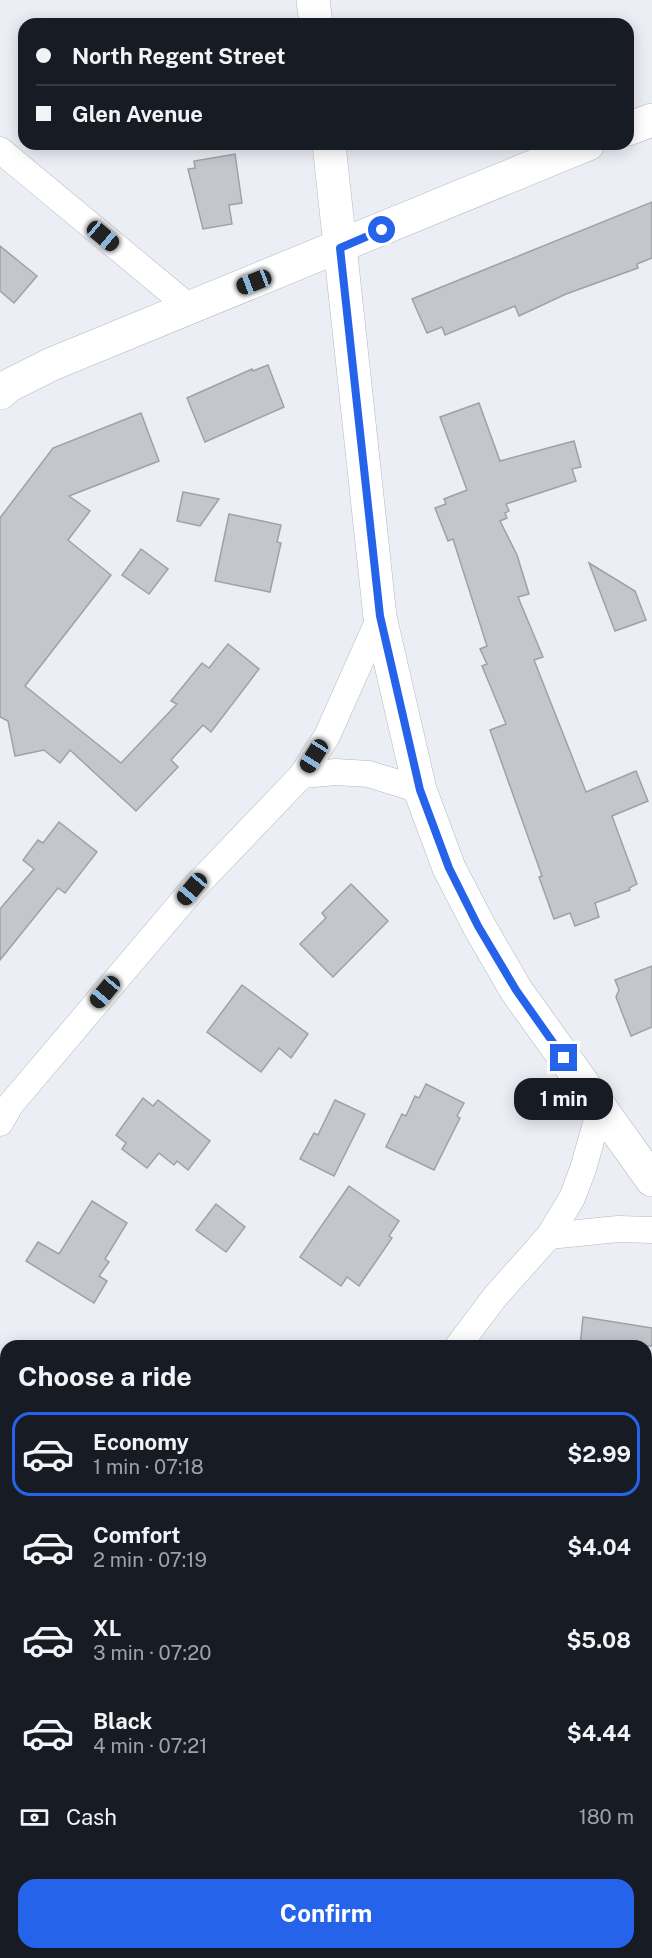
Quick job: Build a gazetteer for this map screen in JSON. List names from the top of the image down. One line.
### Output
{"page":{"banner":["North Regent Street","Glen Avenue"],"bubble":"1 min","heading":"Choose a ride","list":[{"name":"Economy","note":"1 min · 07:18","value":"$2.99"},{"name":"Comfort","note":"2 min · 07:19","value":"$4.04"},{"name":"XL","note":"3 min · 07:20","value":"$5.08"},{"name":"Black","note":"4 min · 07:21","value":"$4.44"}],"pay":["Cash","180 m"],"buttons":"Confirm"}}
